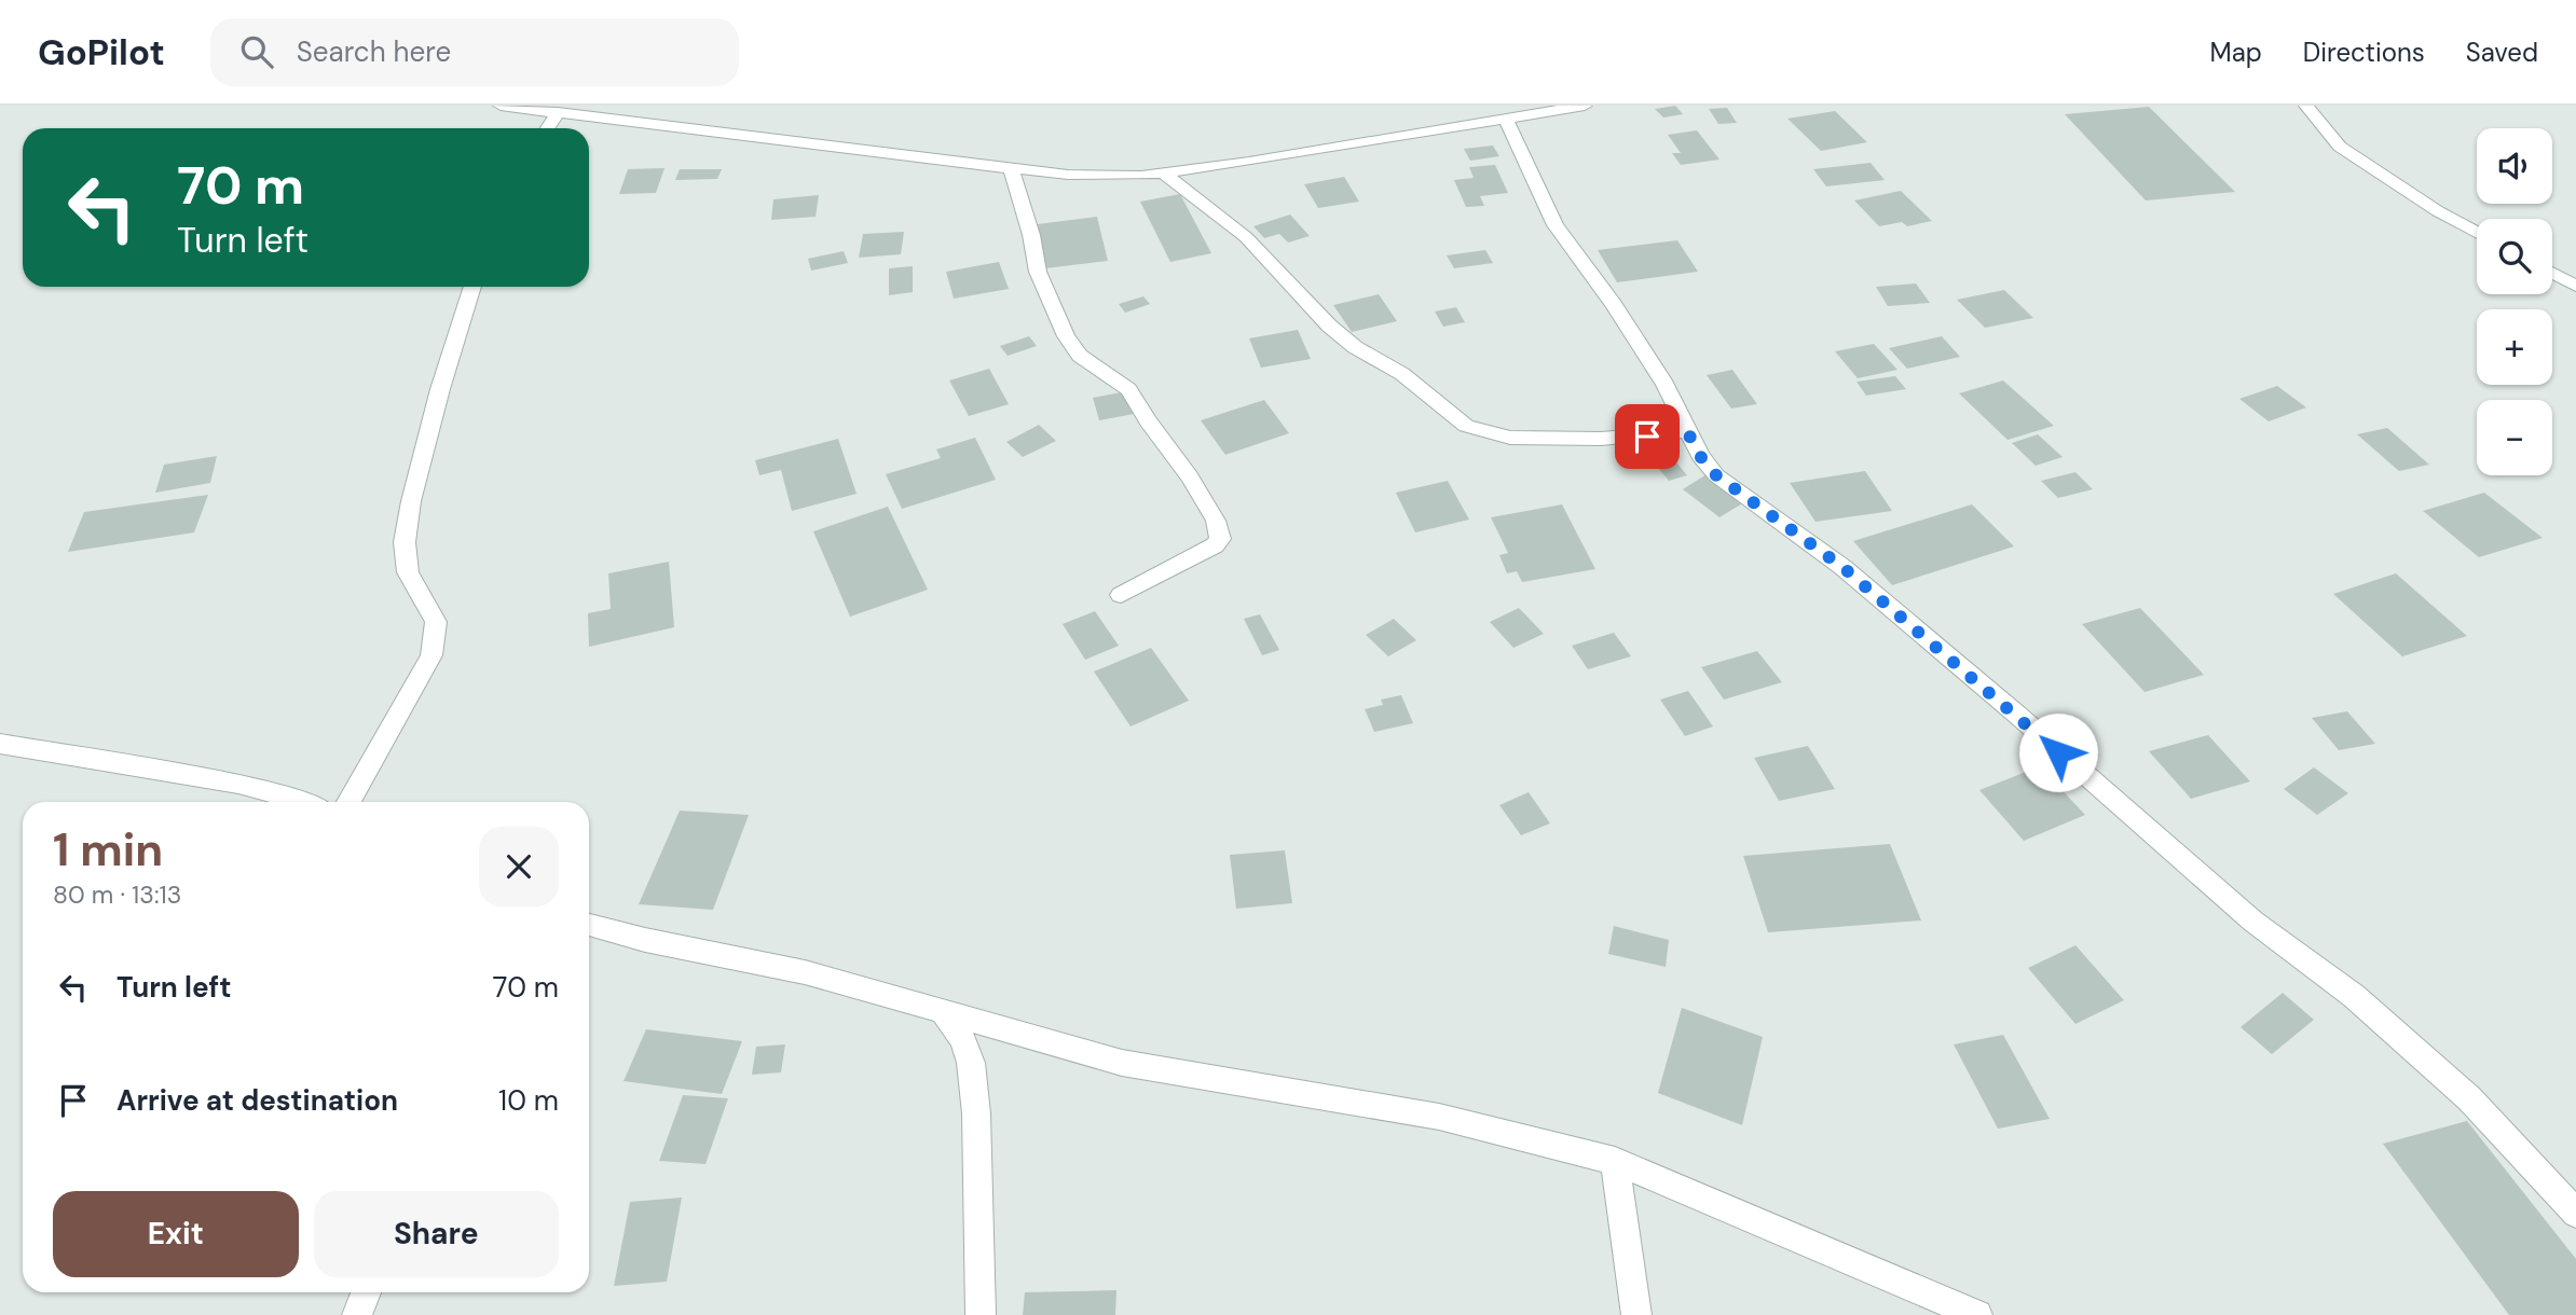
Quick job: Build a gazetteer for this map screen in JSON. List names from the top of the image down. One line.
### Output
{"page":{"header":"GoPilot","search":"Search here","nav":["Map","Directions","Saved"],"map_buttons":["+","−"],"turn":["70 m","Turn left"],"heading":["1 min","80 m · 13:13"],"list":[{"name":"Turn left","value":"70 m"},{"name":"Arrive at destination","value":"10 m"}],"buttons":["Exit","Share"]}}
